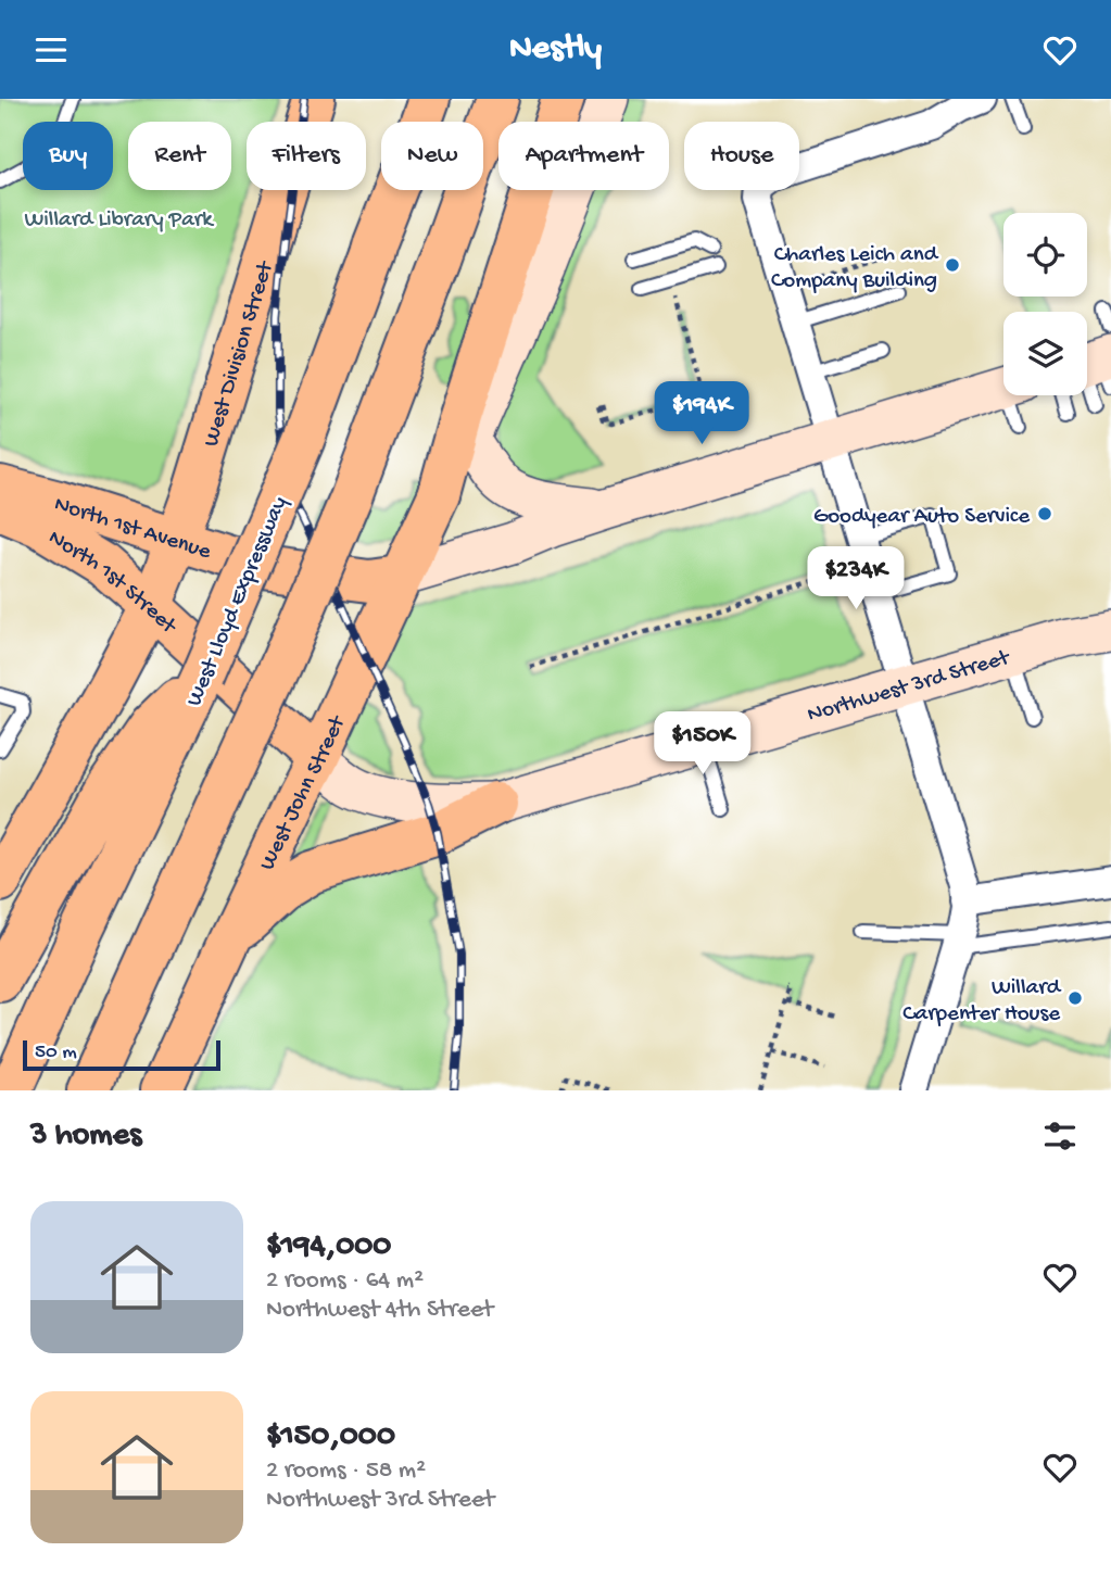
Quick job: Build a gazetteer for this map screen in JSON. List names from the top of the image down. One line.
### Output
{"streets":{"main road":["West Division Street","North 1st Avenue","North 1st Street","West Lloyd Expressway","Northwest 3rd Street","West John Street"]},"crossings":[["West Division Street","North 1st Avenue"],["West Division Street","North 1st Street"],["North 1st Avenue","West John Street"],["North 1st Street","Northwest 3rd Street"],["North 1st Street","West John Street"],["Northwest 3rd Street","West John Street"]],"parks":["Willard Library Park"],"places":["Charles Leich and Company Building","Goodyear Auto Service","Willard Carpenter House"],"scale_bar":"50 m","page":{"header":"Nestly","chip":["Buy","Rent","Filters","New","Apartment","House"],"price":["$194K","$234K","$150K"],"scale":"50 m","heading":"3 homes","list":[{"name":"$194,000","note":"2 rooms · 64 m² · Northwest 4th Street"},{"name":"$150,000","note":"2 rooms · 58 m² · Northwest 3rd Street"}]}}
